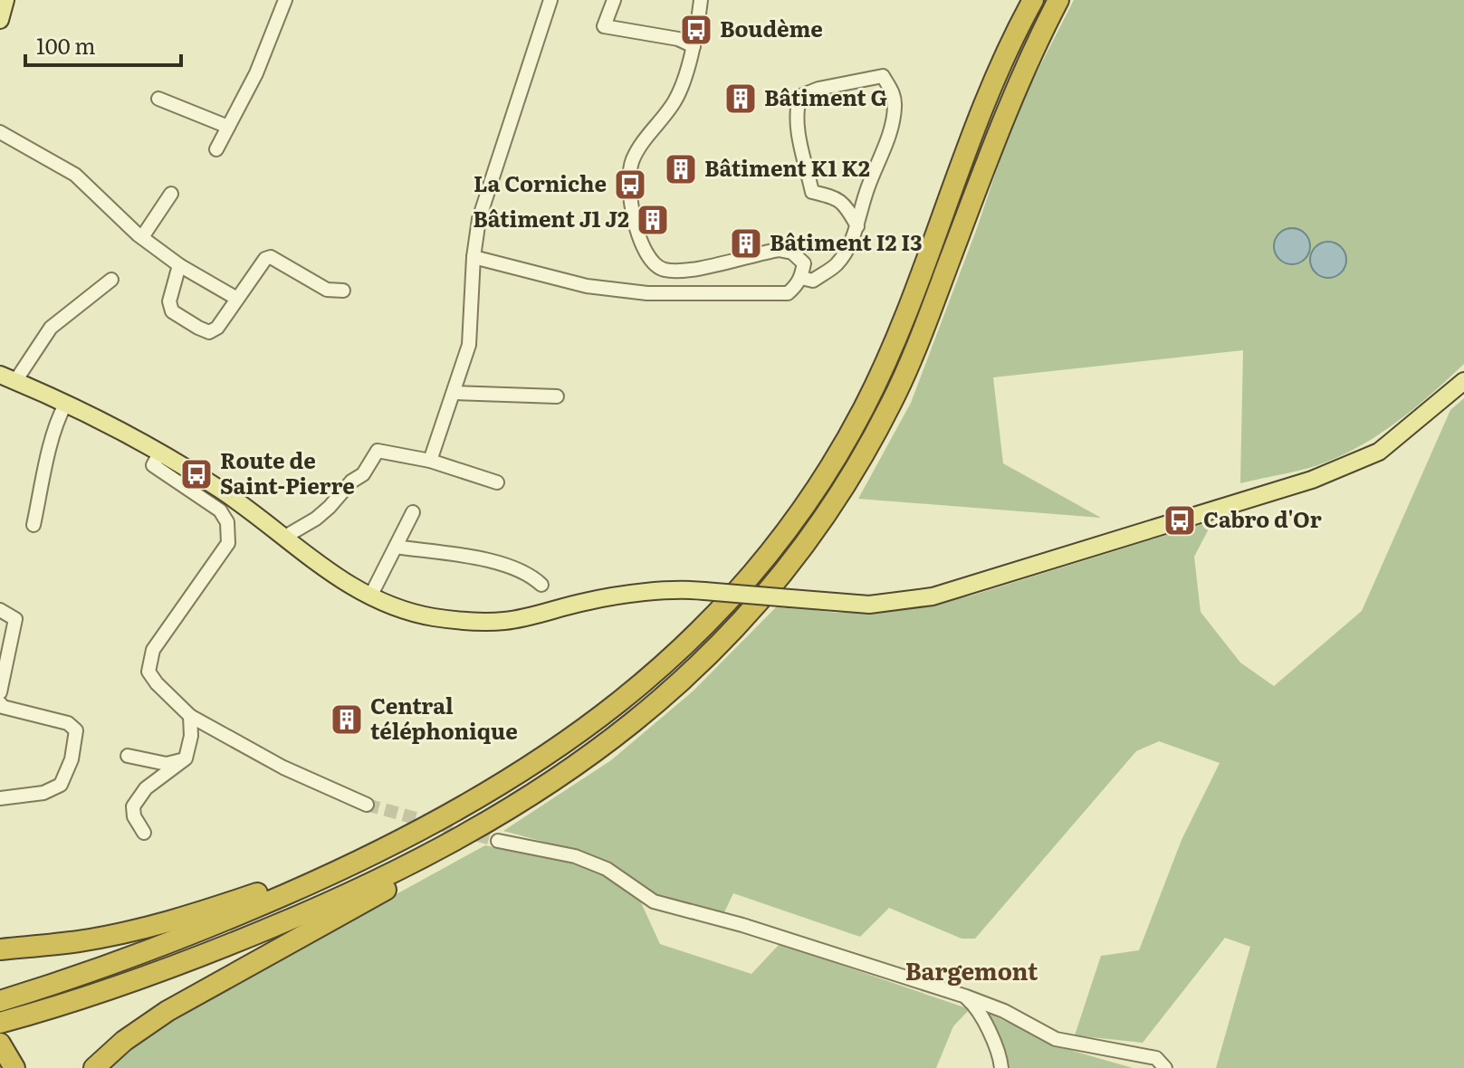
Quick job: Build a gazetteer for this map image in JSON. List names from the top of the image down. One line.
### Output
{"districts":["Bargemont"],"places":{"bus stop":["Boudème","La Corniche","Route de Saint-Pierre","Cabro d'Or"],"building":["Bâtiment G","Bâtiment K1 K2","Bâtiment J1 J2","Bâtiment I2 I3","Central téléphonique"]},"scale_bar":"100 m"}
